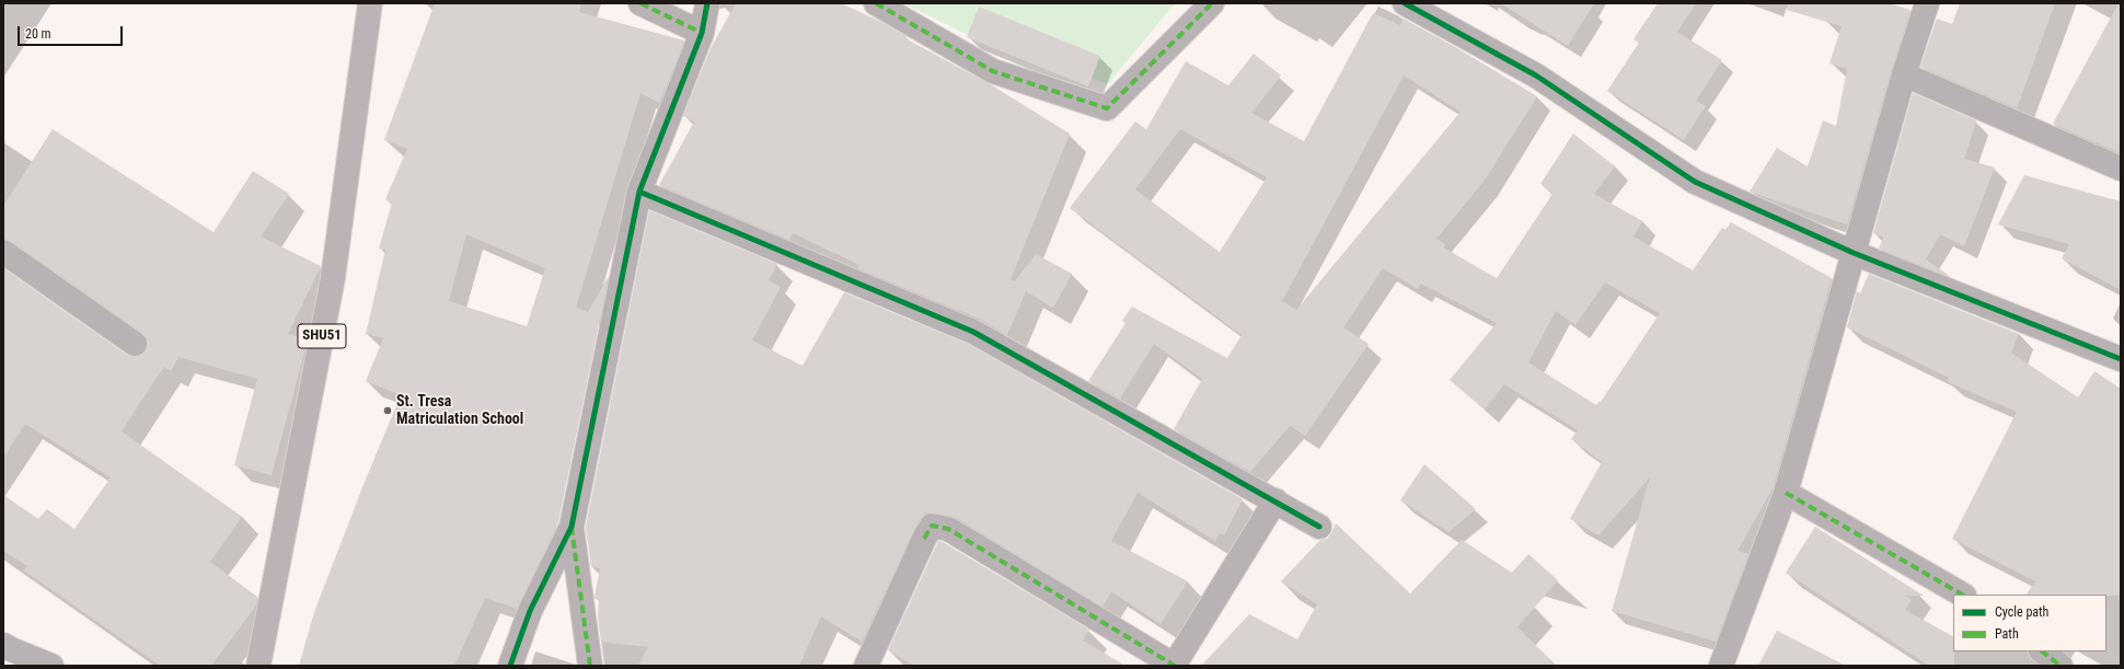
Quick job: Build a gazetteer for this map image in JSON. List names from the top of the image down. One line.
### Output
{"streets":{"main road":["SHU51"]},"places":["St. Tresa Matriculation School"],"legend":["Cycle path","Path"],"scale_bar":"20 m"}
